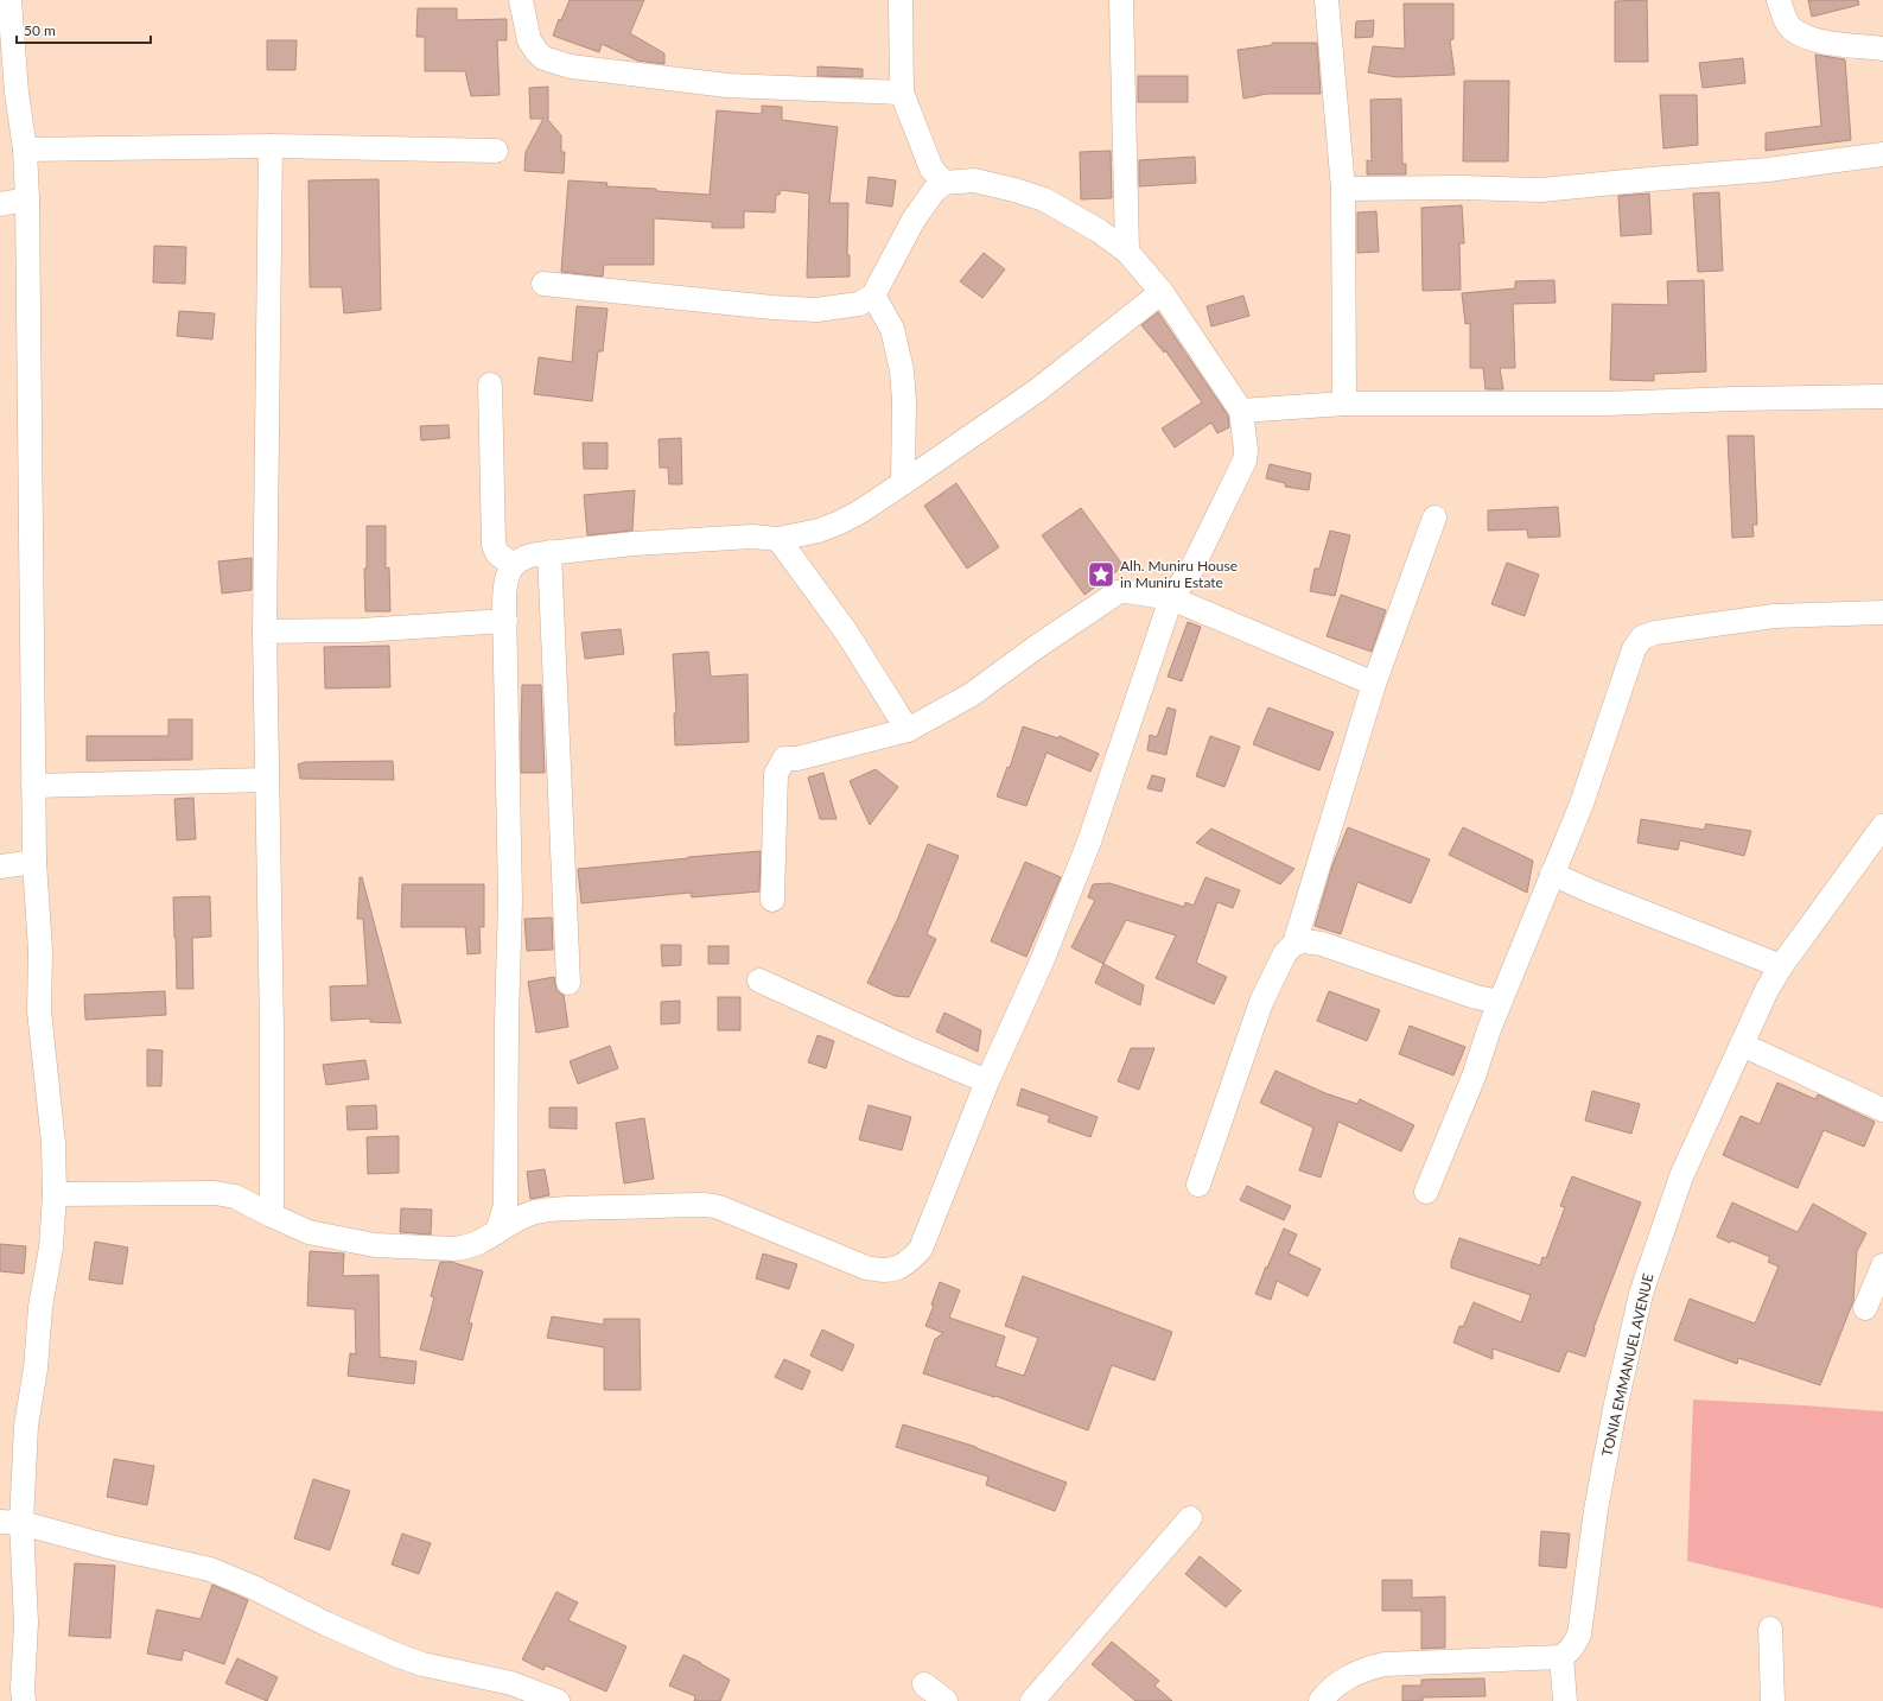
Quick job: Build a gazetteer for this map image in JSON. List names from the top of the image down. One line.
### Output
{"streets":{"street":["TONIA EMMANUEL AVENUE"]},"places":{"place":["Alh. Muniru House in Muniru Estate"]},"scale_bar":"50 m"}
